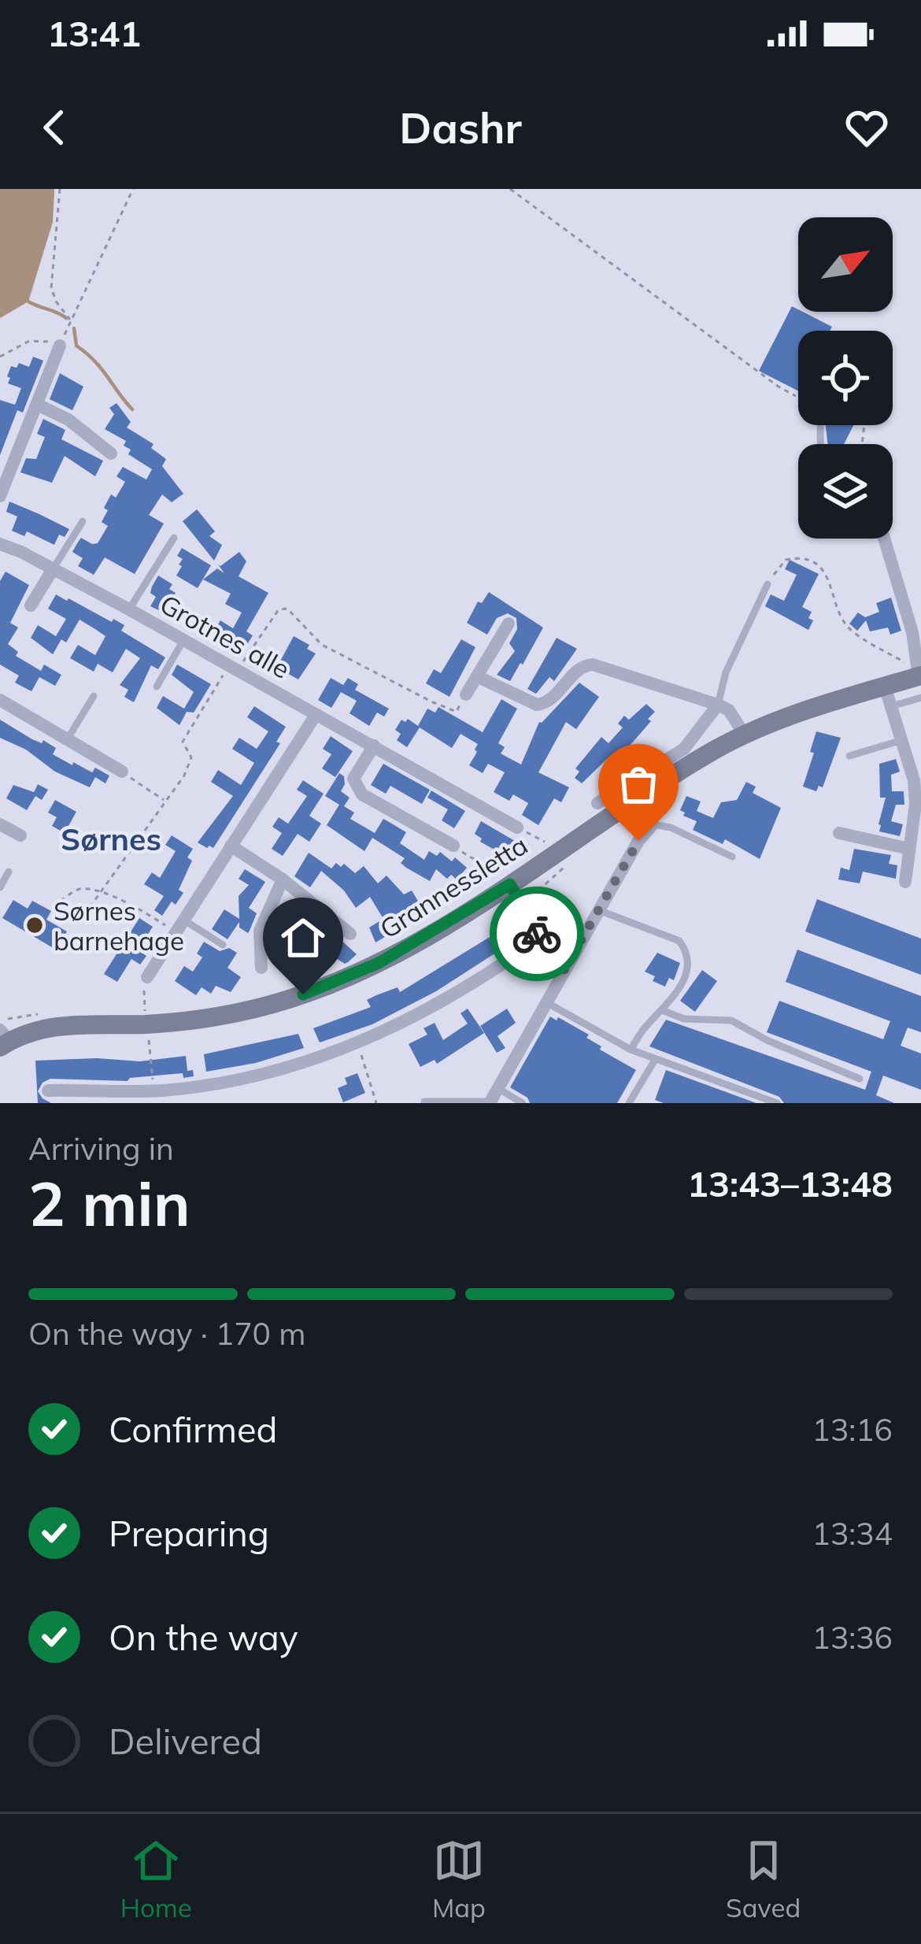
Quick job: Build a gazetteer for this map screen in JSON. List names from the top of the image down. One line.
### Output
{"streets":{"main road":["Grannessletta"],"street":["Grotnes alle"]},"districts":["Sørnes"],"places":["Sørnes barnehage"],"north":"top right","page":{"status":"13:41","header":"Dashr","heading":["2 min","Arriving in","13:43–13:48"],"bar":"On the way · 170 m","list":[["Confirmed","13:16"],["Preparing","13:34"],["On the way","13:36"],"Delivered"],"tabs":["Home","Map","Saved"]}}
